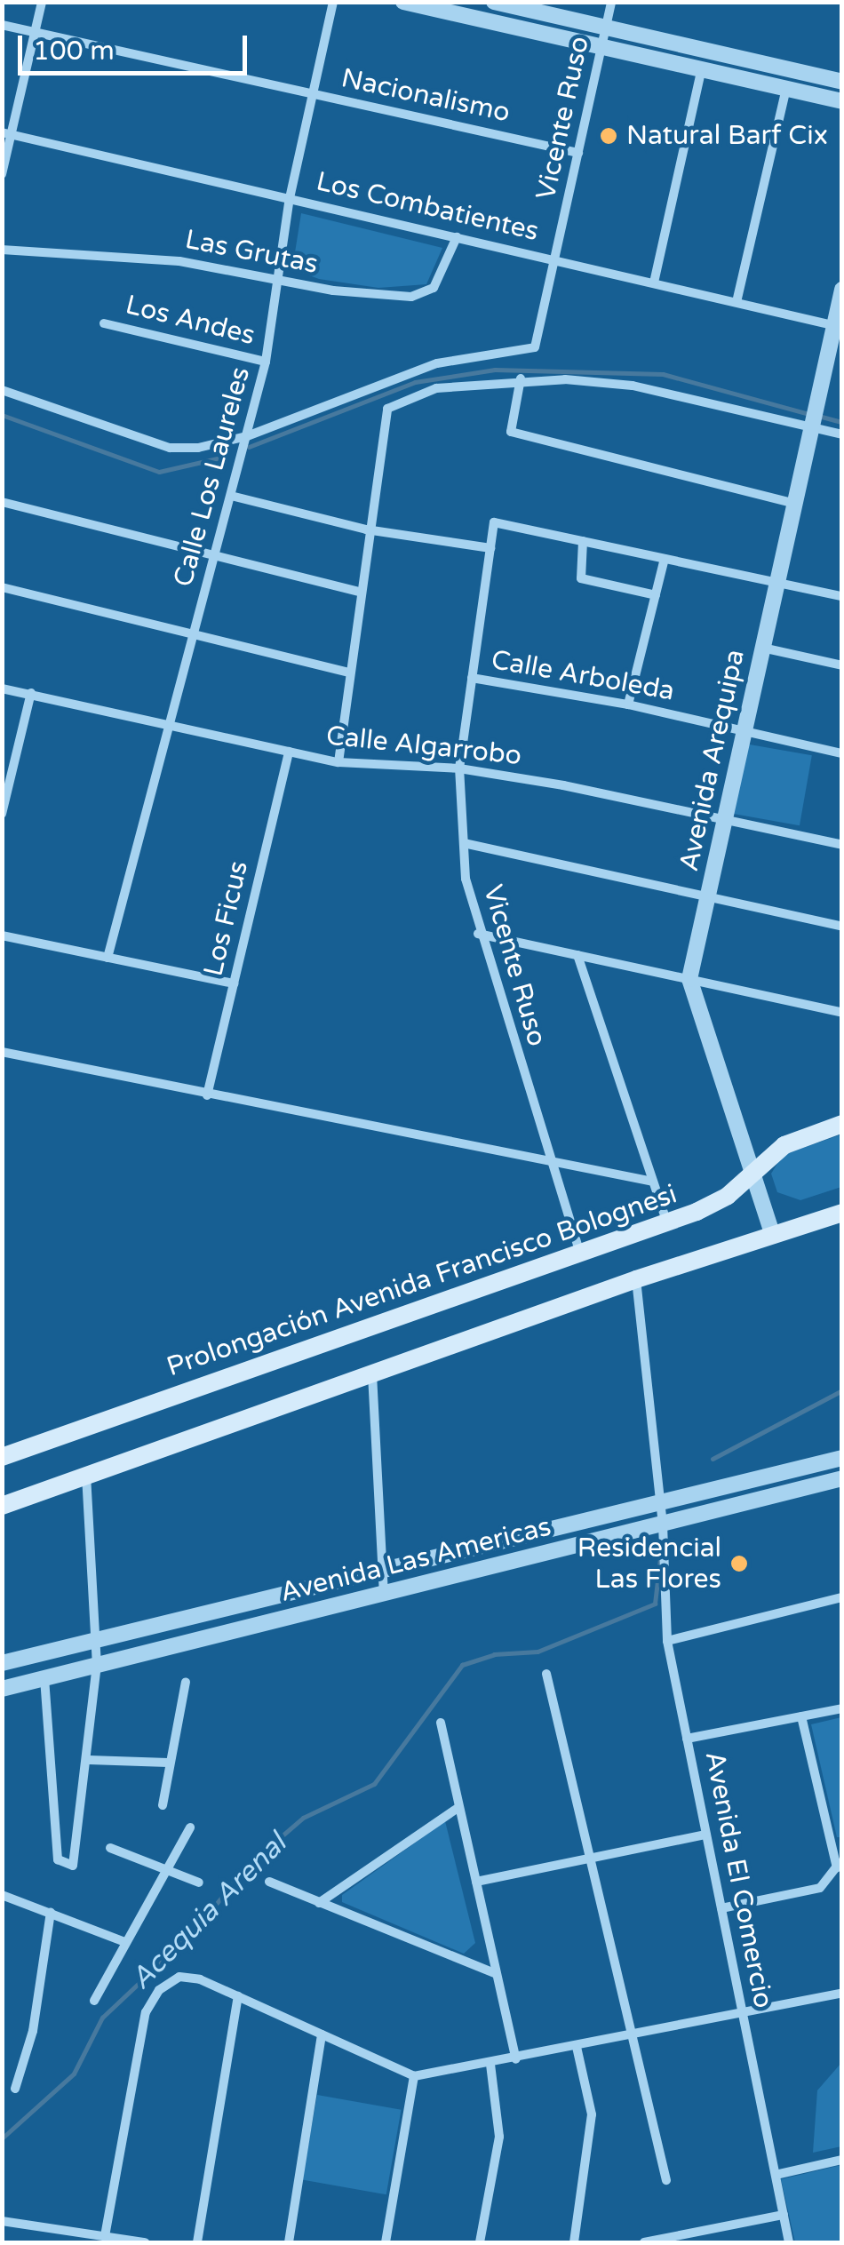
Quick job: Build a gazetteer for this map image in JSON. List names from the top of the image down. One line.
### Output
{"streets":{"main road":["Prolongación Avenida Francisco Bolognesi"],"street":["Nacionalismo","Vicente Ruso","Los Combatientes","Las Grutas","Los Andes","Calle Los Laureles","Calle Arboleda","Calle Algarrobo","Avenida Arequipa","Los Ficus","Avenida Las Americas","Avenida El Comercio"]},"crossings":[["Nacionalismo","Vicente Ruso"],["Nacionalismo","Calle Los Laureles"],["Vicente Ruso","Los Combatientes"],["Vicente Ruso","Calle Los Laureles"],["Vicente Ruso","Calle Arboleda"],["Vicente Ruso","Calle Algarrobo"],["Vicente Ruso","Prolongación Avenida Francisco Bolognesi"],["Los Combatientes","Las Grutas"],["Los Combatientes","Calle Los Laureles"],["Los Combatientes","Avenida Arequipa"],["Las Grutas","Calle Los Laureles"],["Los Andes","Calle Los Laureles"],["Calle Los Laureles","Calle Algarrobo"],["Calle Arboleda","Avenida Arequipa"],["Calle Algarrobo","Avenida Arequipa"],["Calle Algarrobo","Los Ficus"],["Avenida Arequipa","Prolongación Avenida Francisco Bolognesi"],["Avenida Las Americas","Avenida El Comercio"]],"water":["Acequia Arenal"],"places":["Natural Barf Cix","Residencial Las Flores"],"scale_bar":"100 m"}
